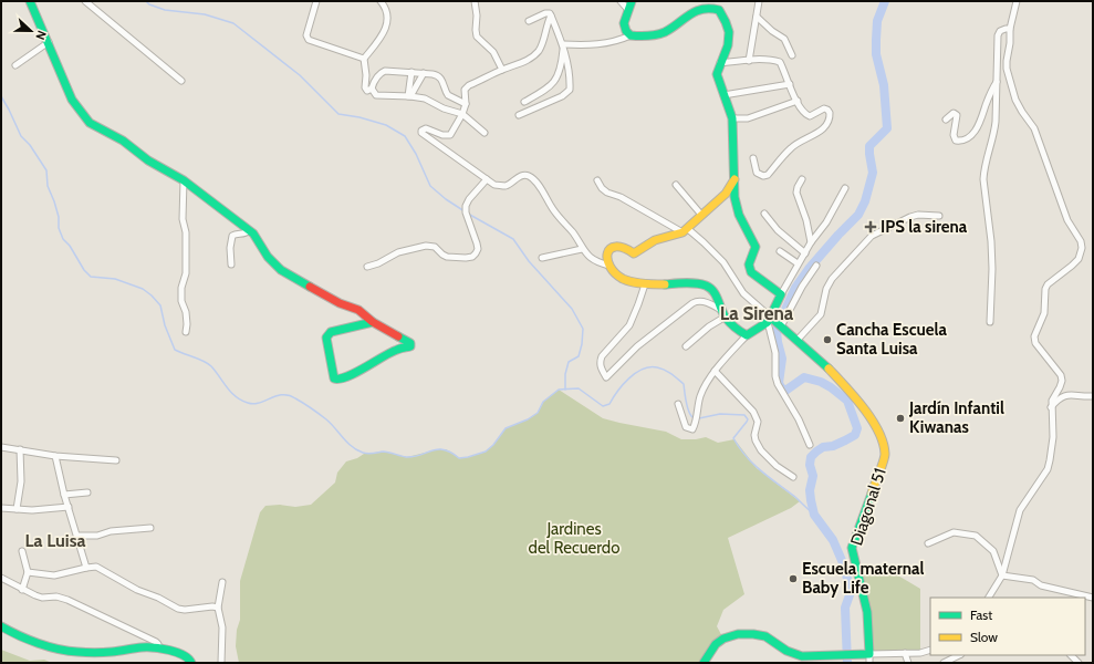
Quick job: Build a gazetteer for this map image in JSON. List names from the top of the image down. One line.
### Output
{"streets":{"street":["Diagonal 51"]},"districts":["La Sirena","La Luisa"],"parks":["Jardines del Recuerdo"],"places":{"health":["IPS la sirena"],"other":["Cancha Escuela Santa Luisa","Jardín Infantil Kiwanas","Escuela maternal Baby Life"]},"legend":["Fast","Slow"],"north":"right"}
